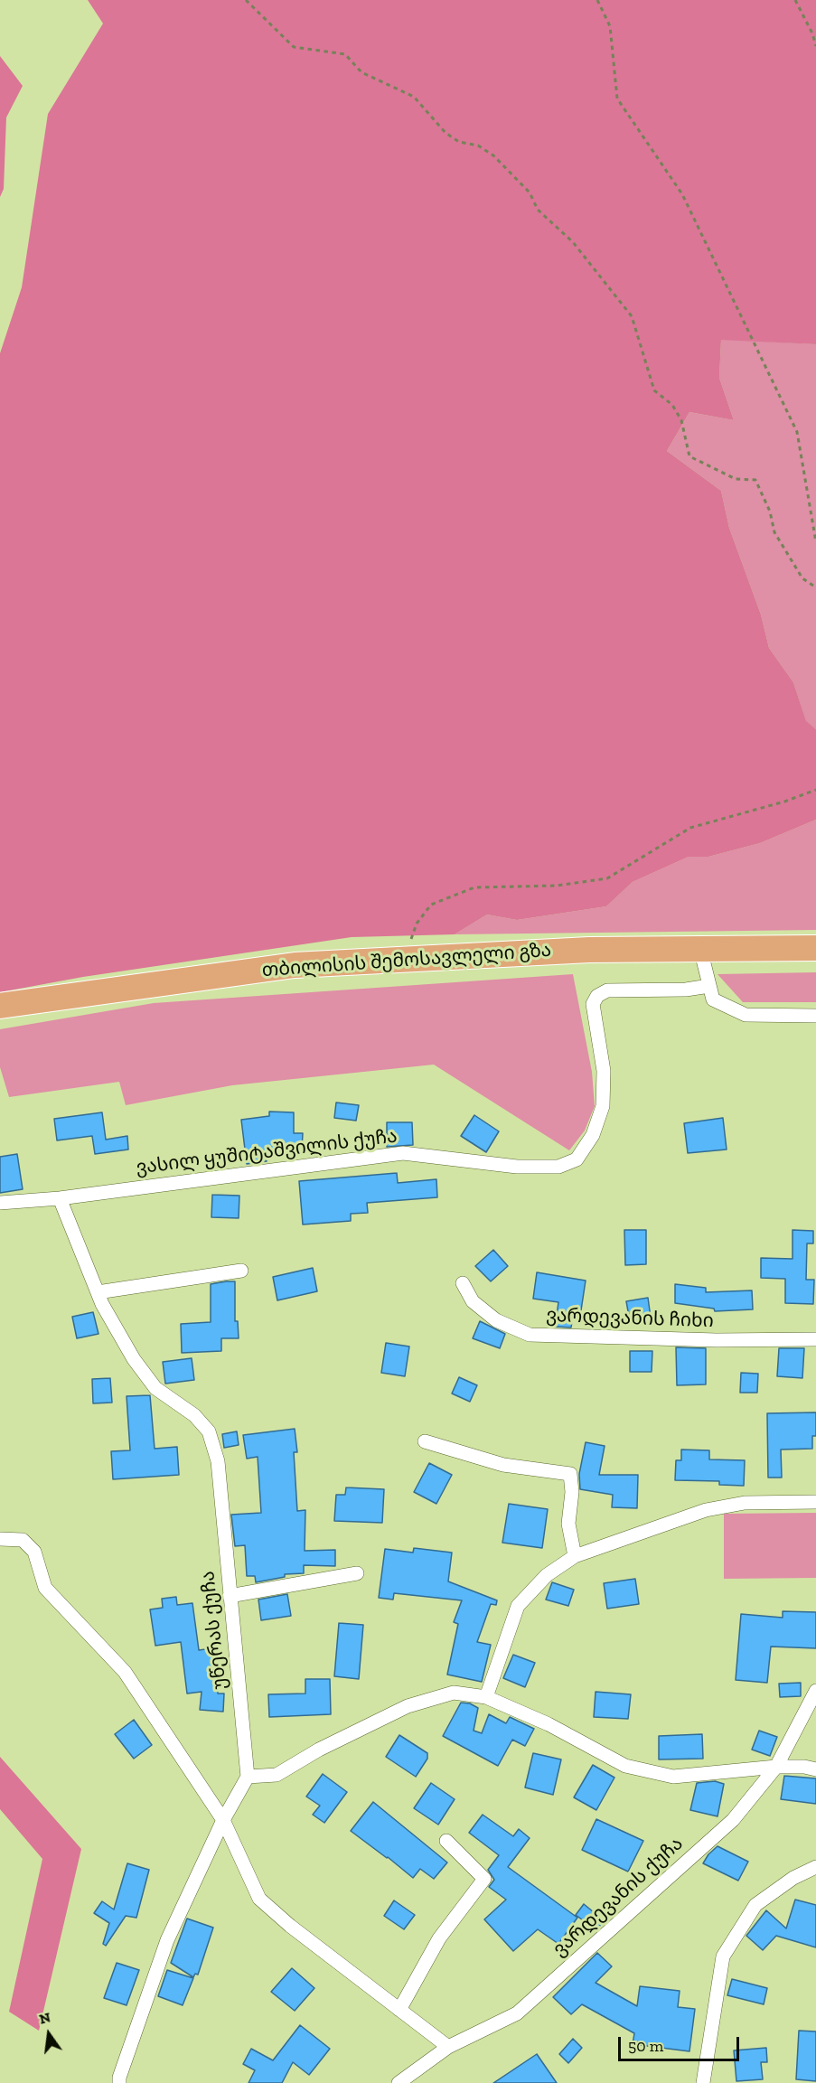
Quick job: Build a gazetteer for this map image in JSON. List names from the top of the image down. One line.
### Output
{"streets":{"highway":["თბილისის შემოსავლელი გზა"],"street":["ვასილ ყუშიტაშვილის ქუჩა","ვარდევანის ჩიხი","უწერას ქუჩა","ვარდევანის ქუჩა"]},"crossings":[["ვასილ ყუშიტაშვილის ქუჩა","უწერას ქუჩა"]],"scale_bar":"50 m","north":"top"}
